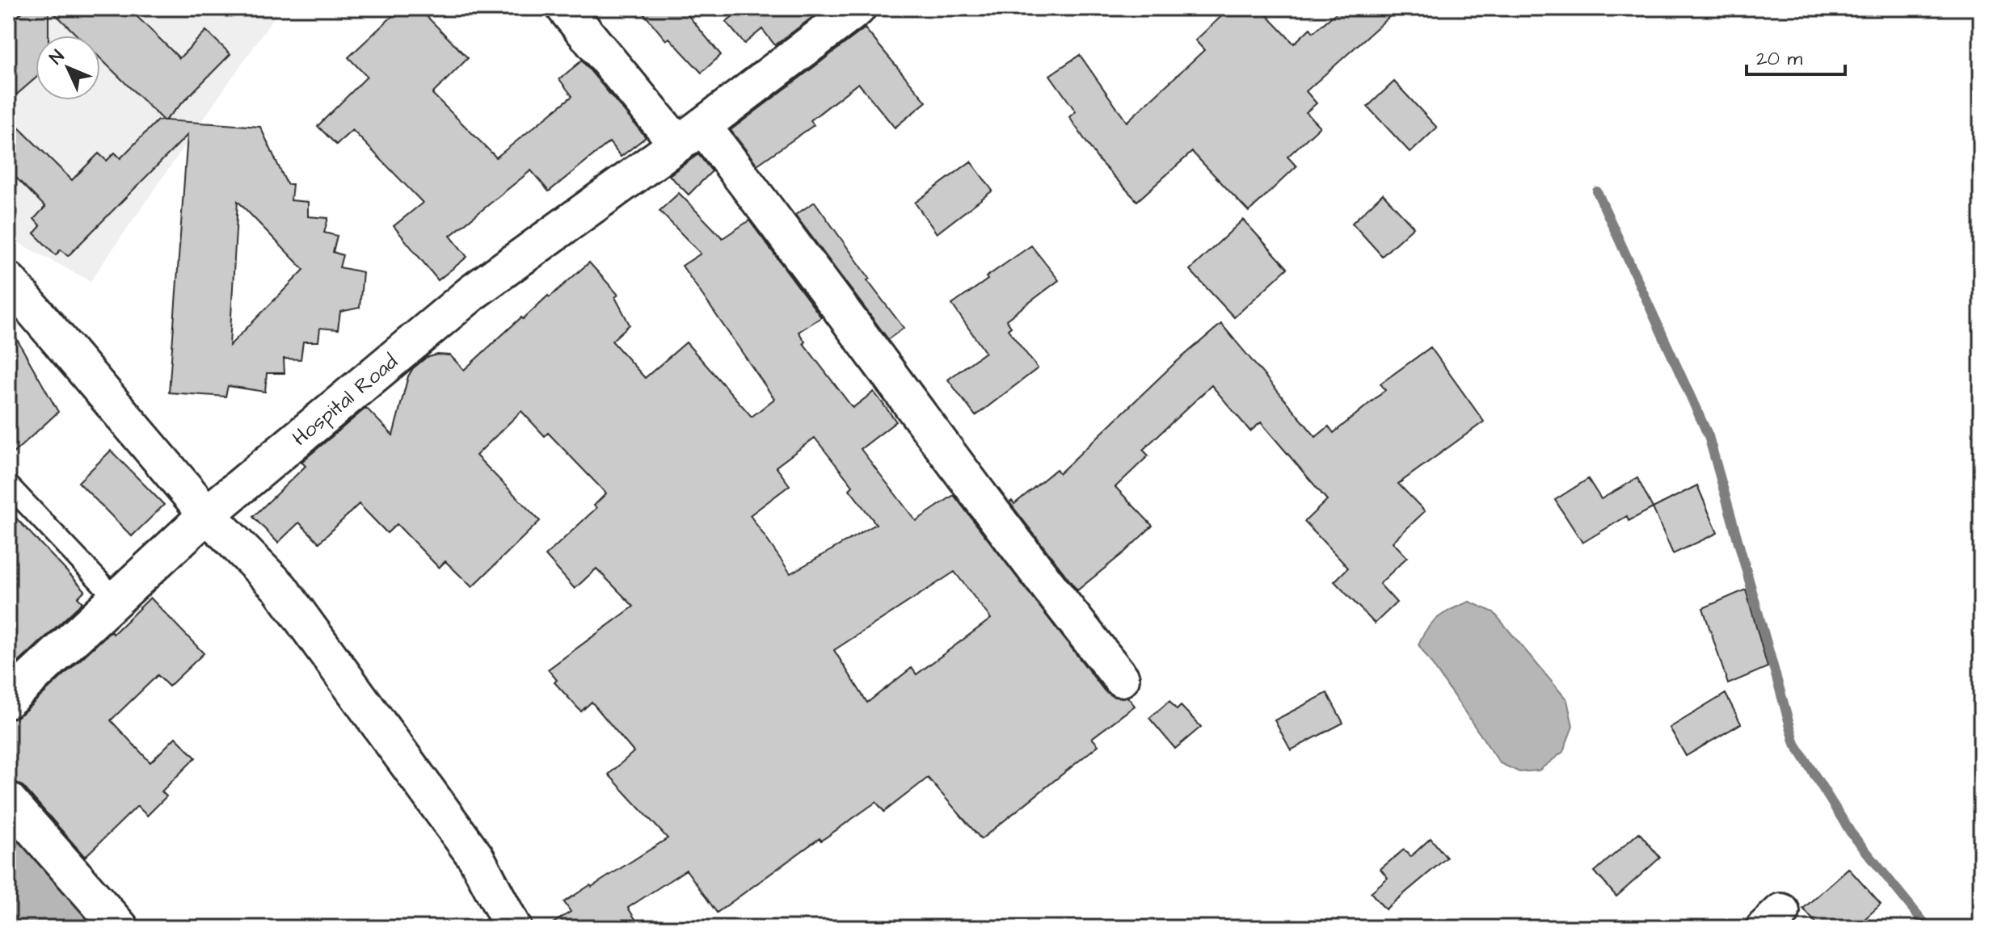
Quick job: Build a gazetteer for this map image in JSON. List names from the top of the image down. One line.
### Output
{"streets":{"street":["Hospital Road"]},"scale_bar":"20 m","north":"top left"}
